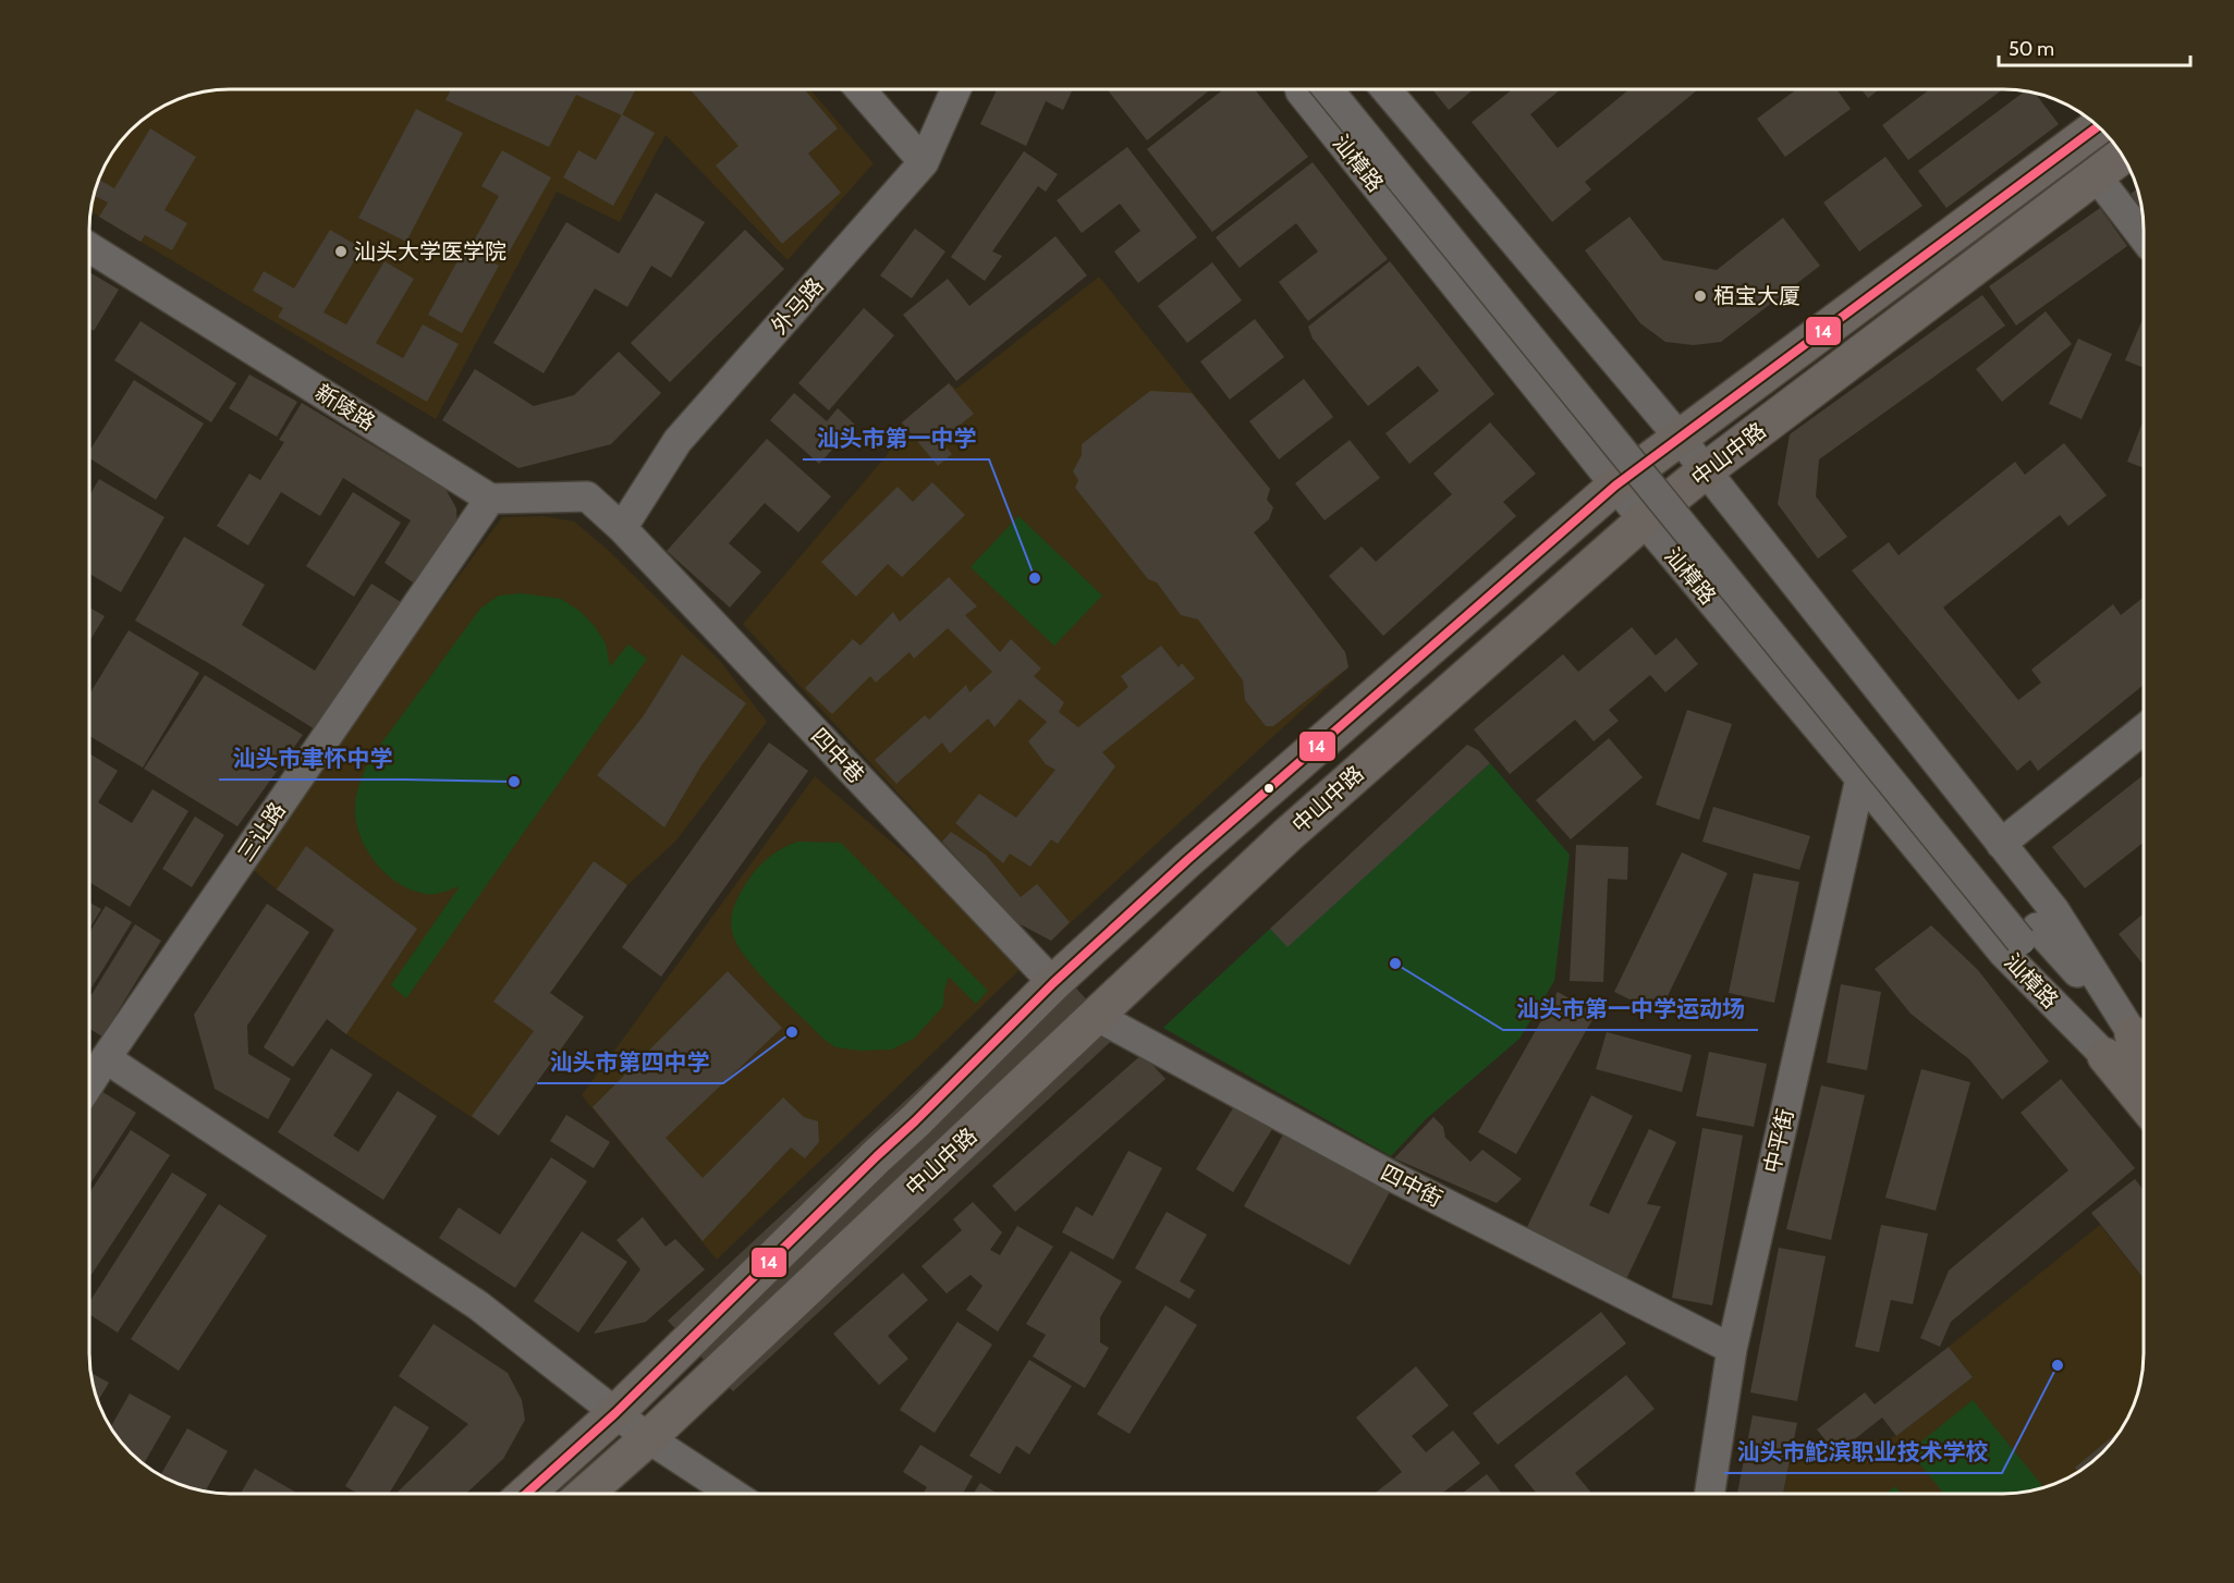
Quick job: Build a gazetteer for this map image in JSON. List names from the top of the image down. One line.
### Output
{"streets":{"main road":["汕樟路","中山中路"],"street":["外马路","新陵路","四中巷","三让路","中平街","四中街"]},"crossings":[["汕樟路","中山中路"],["汕樟路","中平街"],["外马路","四中巷"],["新陵路","三让路"],["中山中路","四中巷"],["中山中路","四中街"],["中平街","四中街"]],"places":["汕头大学医学院","栢宝大厦","汕头市第一中学","汕头市聿怀中学","汕头市第一中学运动场","汕头市第四中学","汕头市鮀滨职业技术学校"],"lines":["transit line 14"],"scale_bar":"50 m"}
